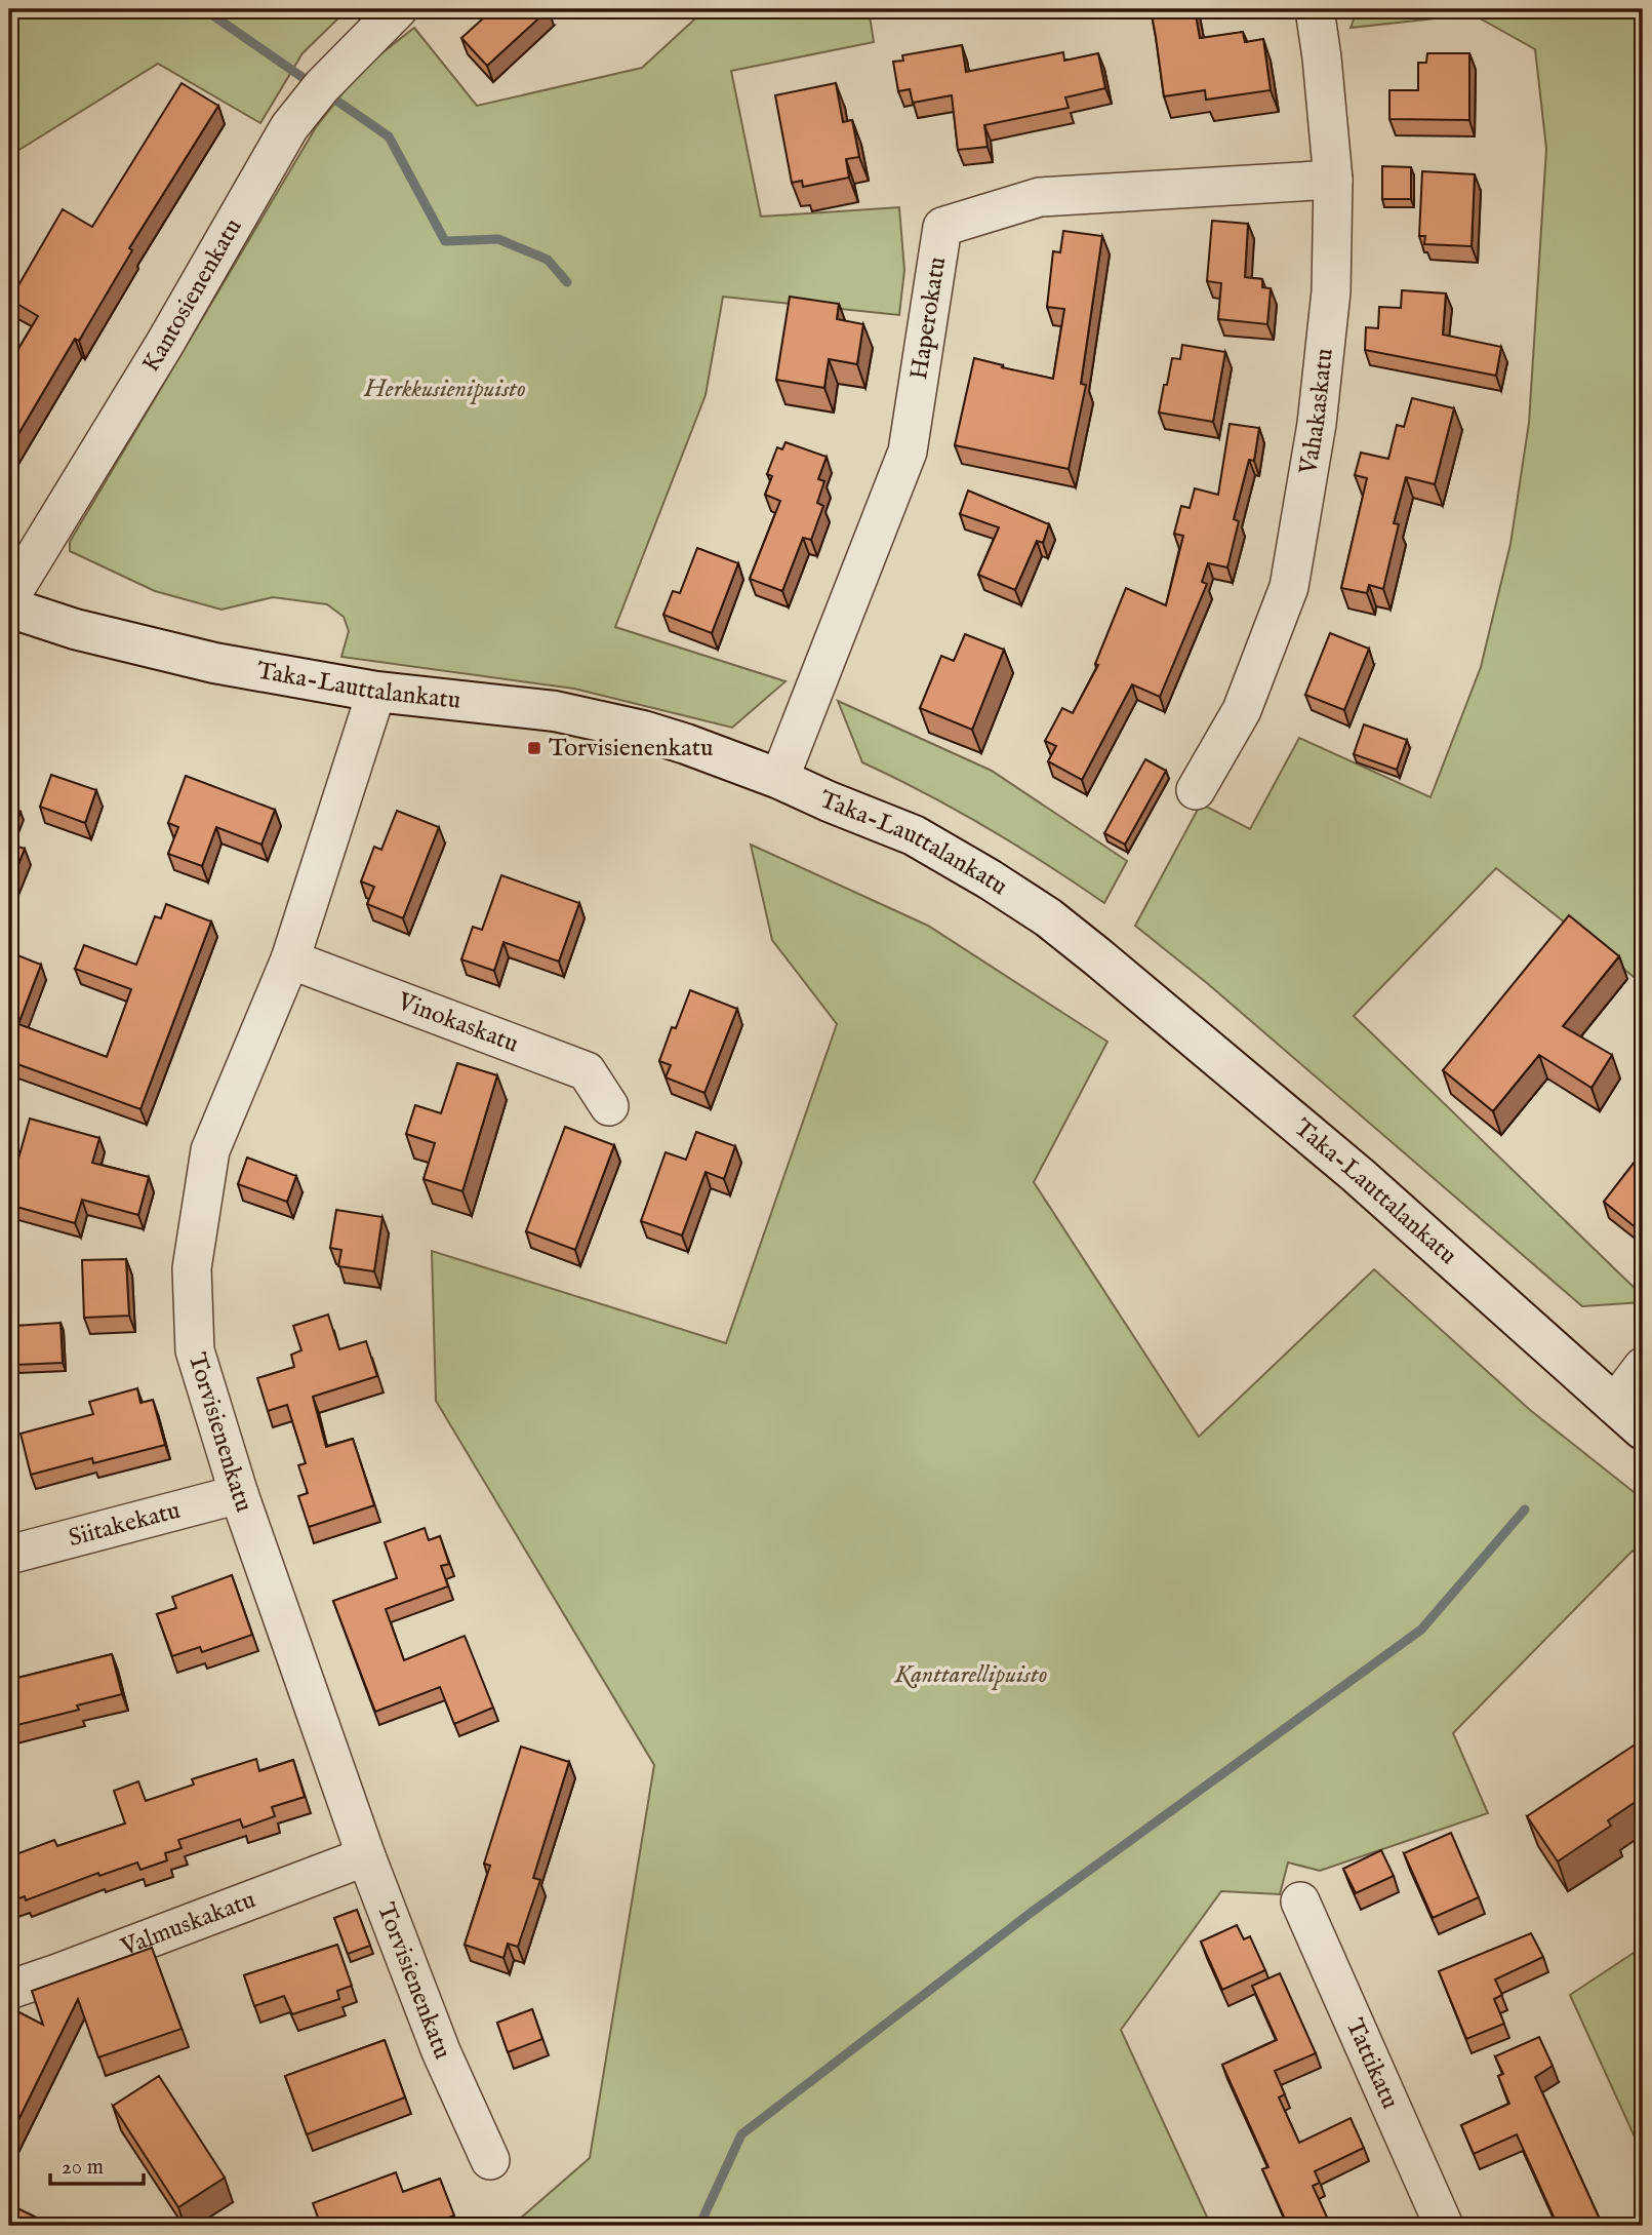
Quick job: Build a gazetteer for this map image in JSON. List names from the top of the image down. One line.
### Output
{"streets":{"main road":["Taka-Lauttalankatu"],"street":["Kantosienenkatu","Haperokatu","Vahakaskatu","Vinokaskatu","Torvisienenkatu","Siitakekatu","Valmuskakatu","Tattikatu"]},"crossings":[["Haperokatu","Vahakaskatu"],["Haperokatu","Taka-Lauttalankatu"],["Taka-Lauttalankatu","Torvisienenkatu"],["Vinokaskatu","Torvisienenkatu"],["Torvisienenkatu","Siitakekatu"],["Torvisienenkatu","Valmuskakatu"]],"parks":["Herkkusienipuisto","Kanttarellipuisto"],"places":{"transit":["Torvisienenkatu"]},"scale_bar":"20 m"}
